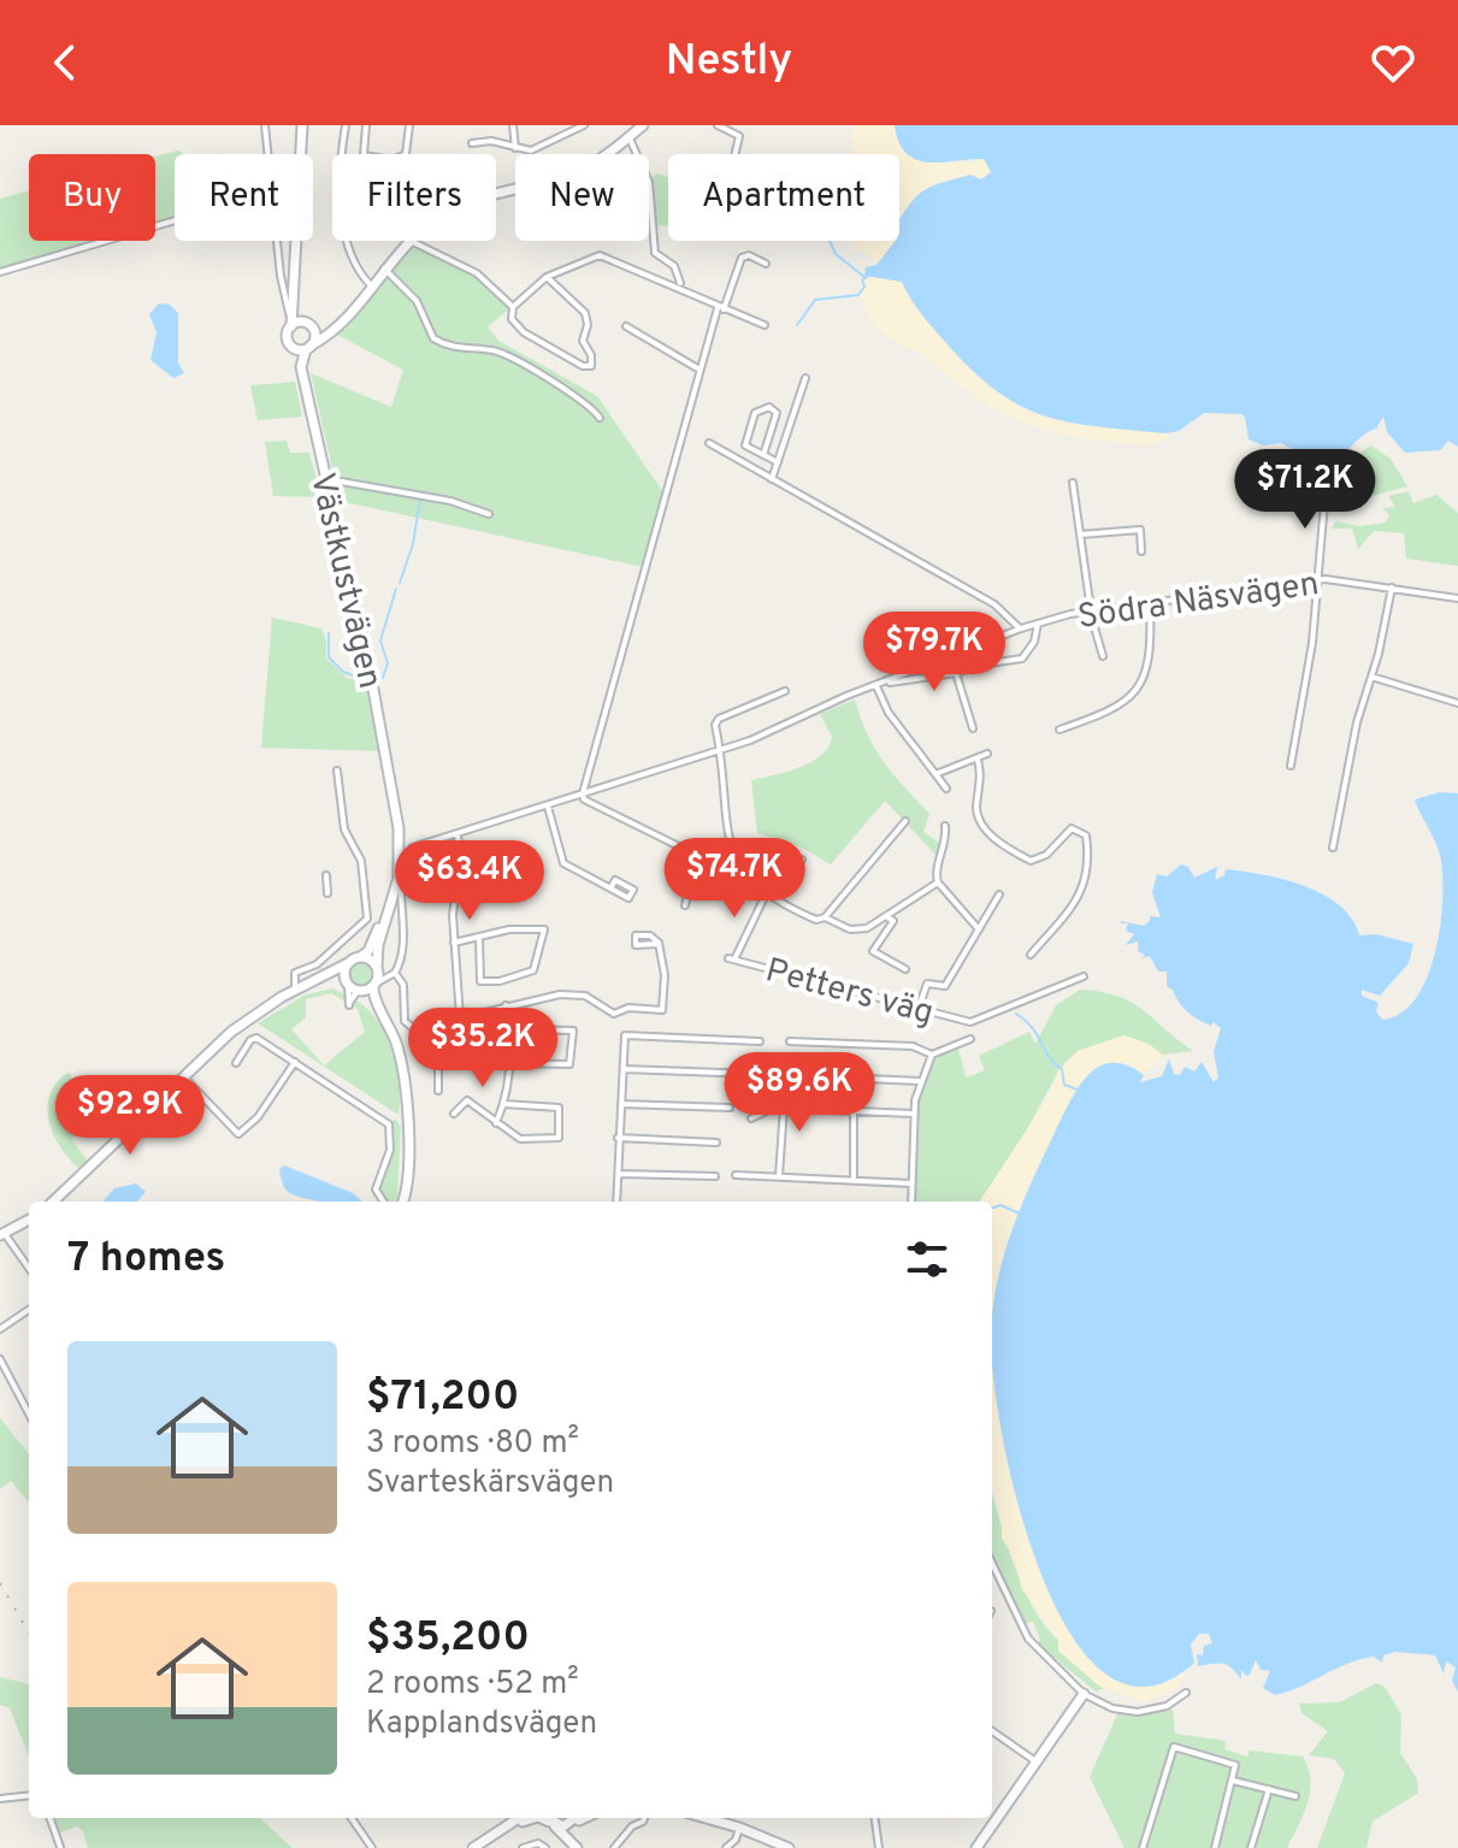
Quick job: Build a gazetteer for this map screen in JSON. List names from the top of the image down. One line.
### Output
{"streets":{"main road":["Västkustvägen"],"street":["Södra Näsvägen","Petters väg"]},"page":{"header":"Nestly","chip":["Buy","Rent","Filters","New","Apartment"],"price":["$71.2K","$79.7K","$74.7K","$63.4K","$35.2K","$89.6K","$92.9K"],"heading":"7 homes","list":[{"name":"$71,200","note":"3 rooms · 80 m² · Svarteskärsvägen"},{"name":"$35,200","note":"2 rooms · 52 m² · Kapplandsvägen"}]}}
